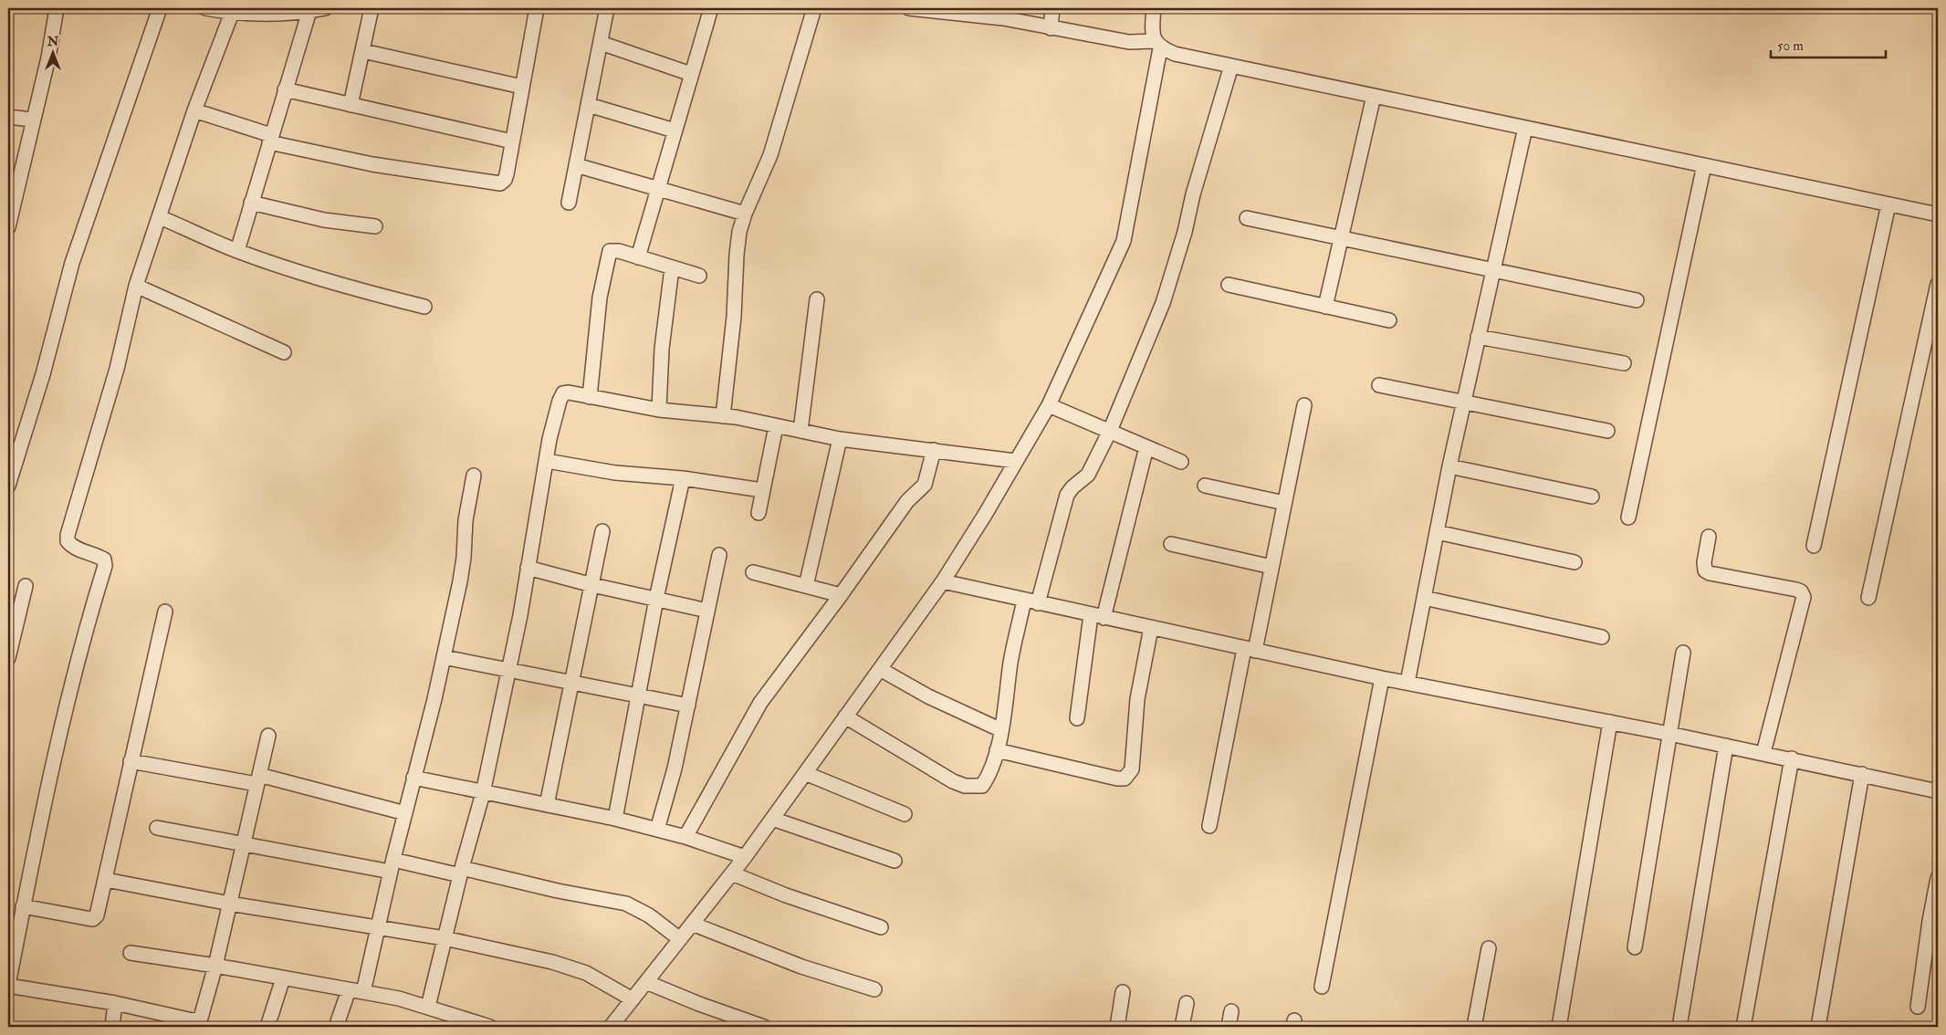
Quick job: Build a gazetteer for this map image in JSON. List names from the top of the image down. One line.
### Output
{"scale_bar":"50 m","north":"top"}
